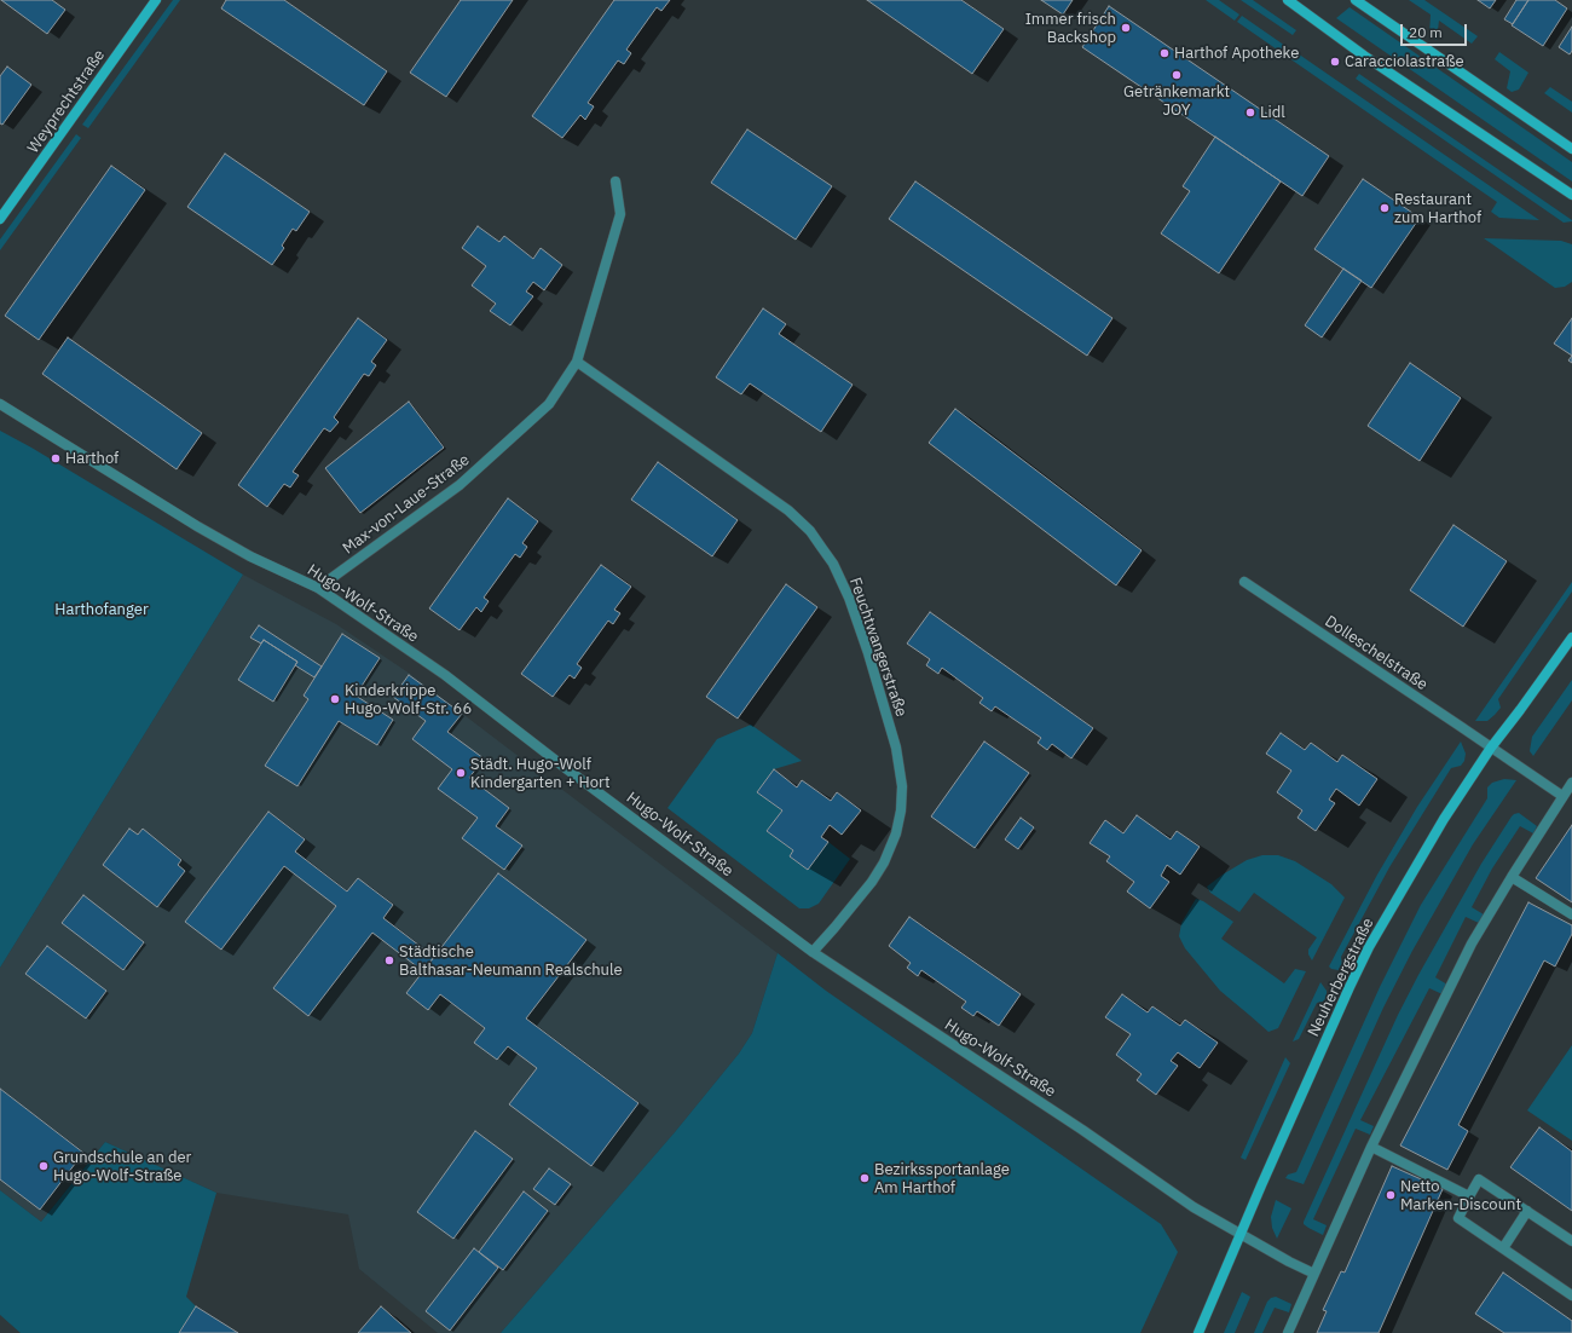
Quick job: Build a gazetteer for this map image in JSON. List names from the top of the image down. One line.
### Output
{"streets":{"main road":["Weyprechtstraße","Neuherbergstraße"],"street":["Max-von-Laue-Straße","Hugo-Wolf-Straße","Feuchtwangerstraße","Dolleschelstraße"]},"crossings":[["Max-von-Laue-Straße","Hugo-Wolf-Straße"],["Max-von-Laue-Straße","Feuchtwangerstraße"],["Hugo-Wolf-Straße","Feuchtwangerstraße"],["Hugo-Wolf-Straße","Neuherbergstraße"],["Dolleschelstraße","Neuherbergstraße"]],"parks":["Harthofanger"],"places":["Immer frisch Backshop","Harthof Apotheke","Caracciolastraße","Getränkemarkt JOY","Lidl","Restaurant zum Harthof","Harthof","Kinderkrippe Hugo-Wolf-Str. 66","Städt. Hugo-Wolf Kindergarten + Hort","Städtische Balthasar-Neumann Realschule","Grundschule an der Hugo-Wolf-Straße","Bezirkssportanlage Am Harthof","Netto Marken-Discount"],"scale_bar":"20 m"}
